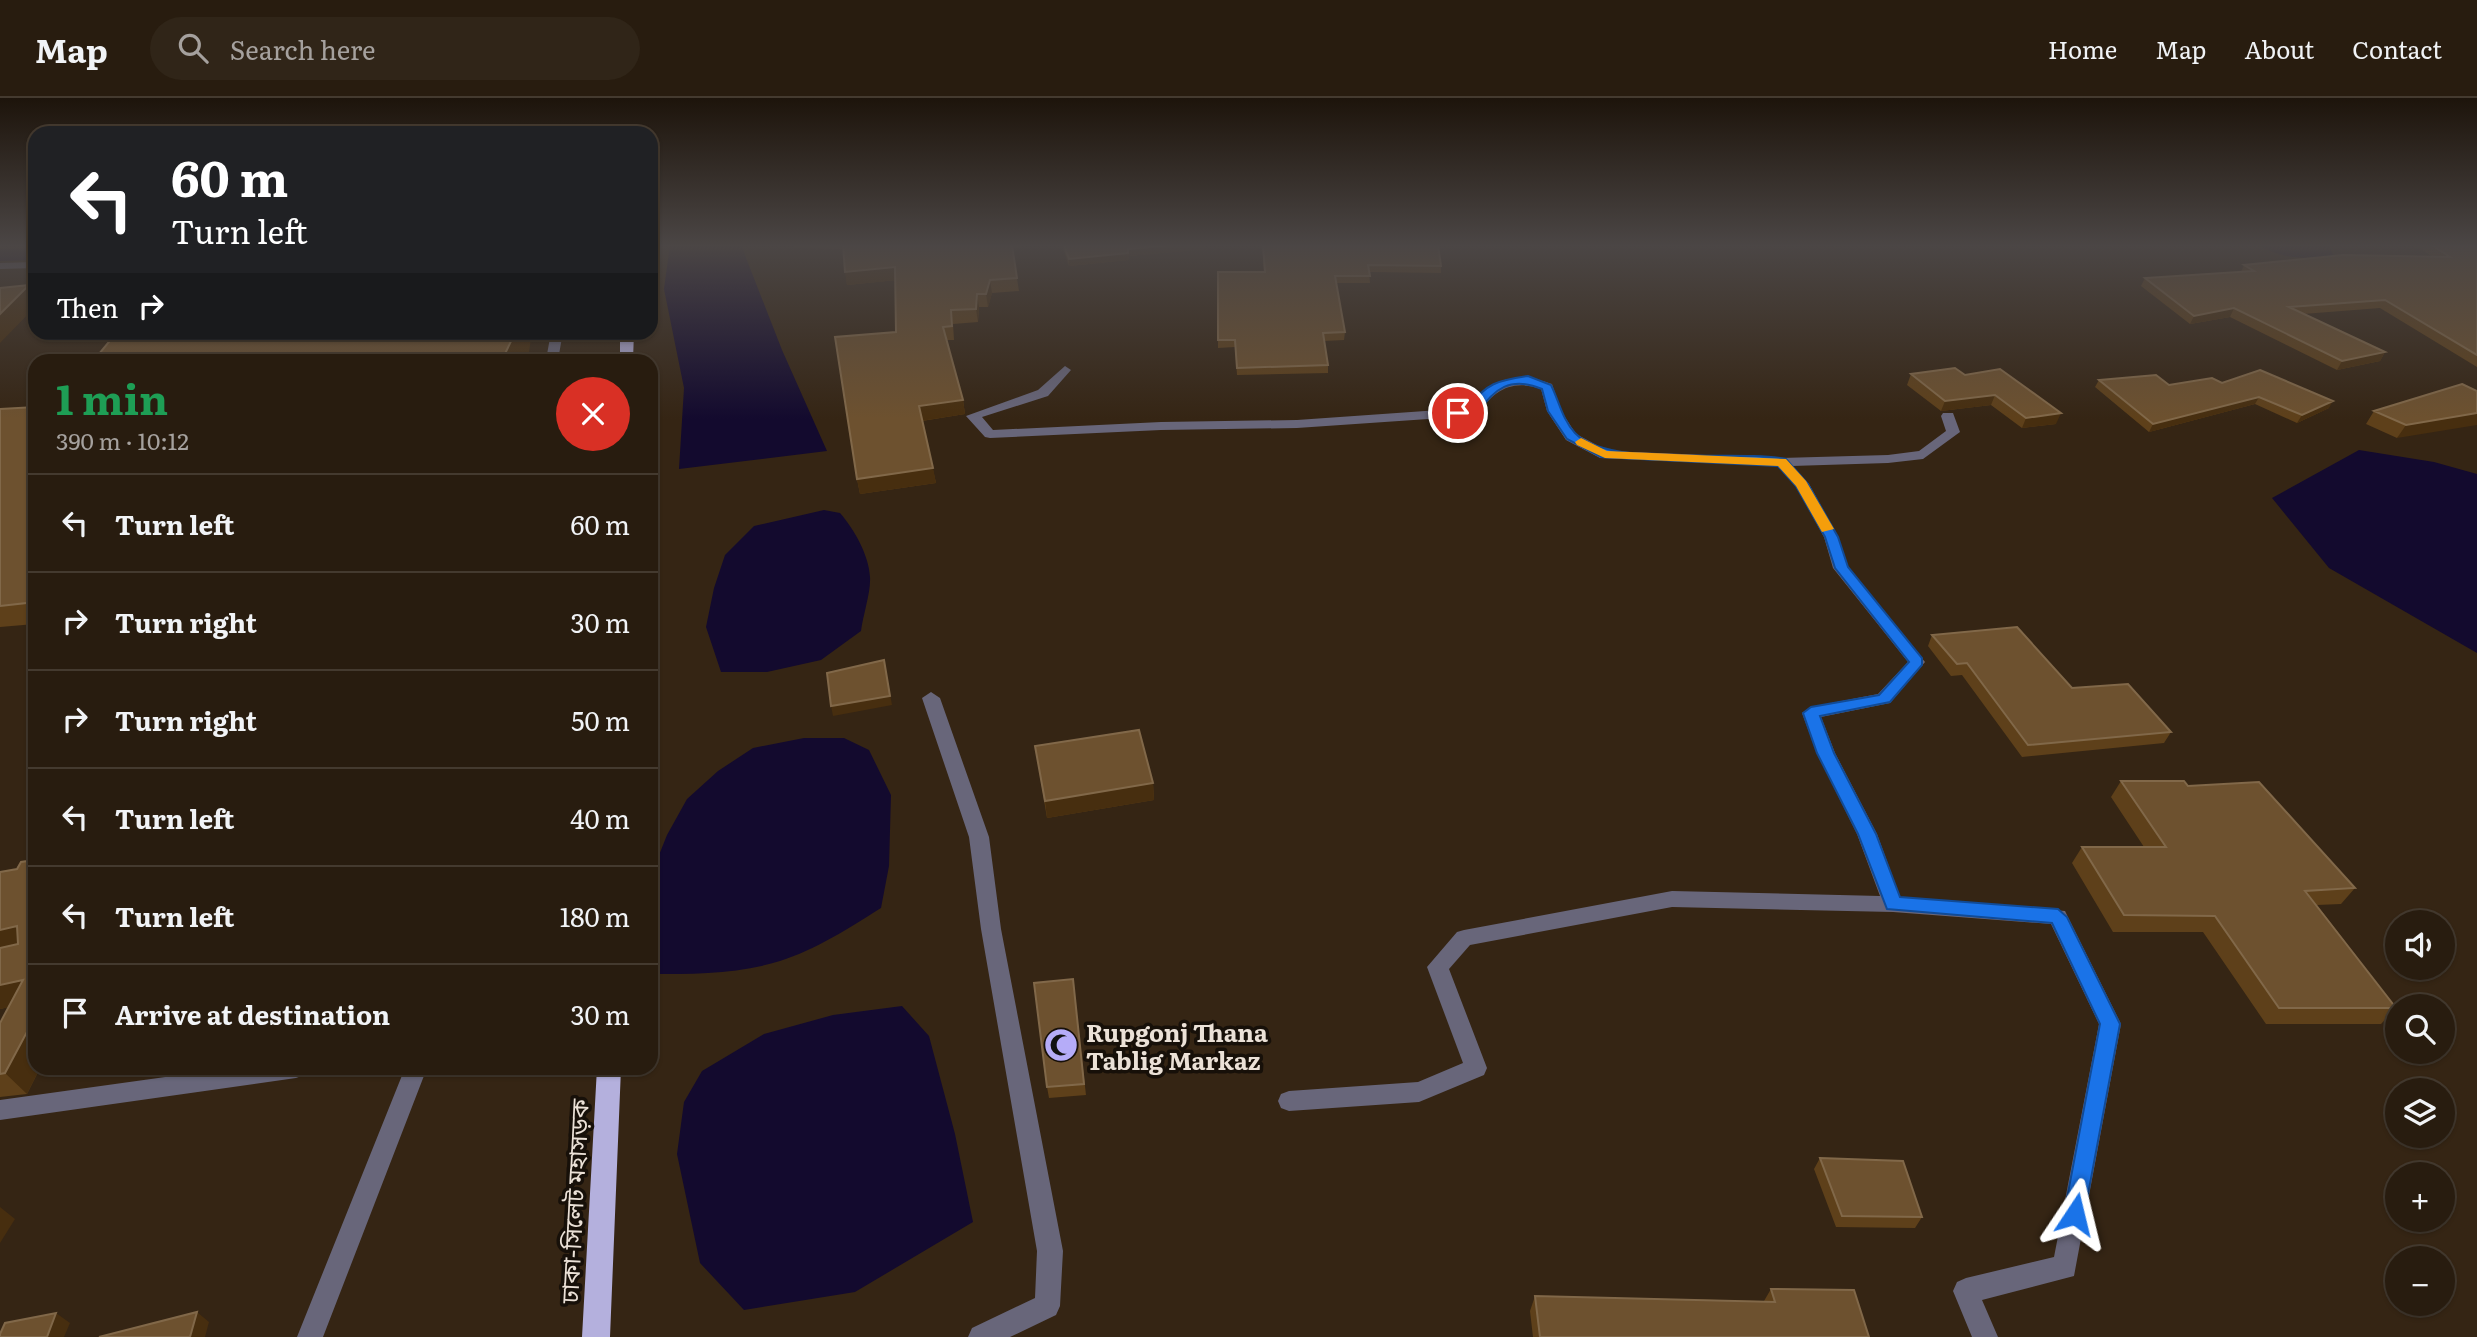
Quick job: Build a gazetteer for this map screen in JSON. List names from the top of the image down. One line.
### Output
{"streets":{"highway":["ঢাকা-সিলেট মহাসড়ক"]},"places":{"mosque":["Rupgonj Thana Tablig Markaz"]},"page":{"header":"Map","search":"Search here","nav":["Home","Map","About","Contact"],"turn":["60 m","Turn left"],"then":"Then","heading":["1 min","390 m · 10:12"],"list":[{"name":"Turn left","value":"60 m"},{"name":"Turn right","value":"30 m"},{"name":"Turn right","value":"50 m"},{"name":"Turn left","value":"40 m"},{"name":"Turn left","value":"180 m"},{"name":"Arrive at destination","value":"30 m"}],"map_buttons":["+","−"]}}
